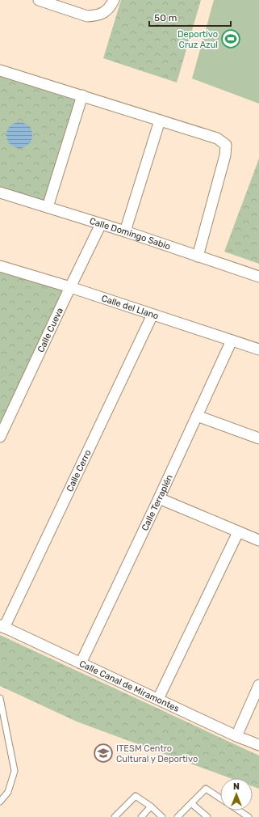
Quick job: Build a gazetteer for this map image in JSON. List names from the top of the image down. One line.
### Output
{"streets":{"street":["Calle Domingo Sabio","Calle del Llano","Calle Cueva","Calle Cerro","Calle Terraplén","Calle Canal de Miramontes"]},"crossings":[["Calle Domingo Sabio","Calle Cueva"],["Calle del Llano","Calle Cueva"],["Calle del Llano","Calle Cerro"],["Calle del Llano","Calle Terraplén"],["Calle Cerro","Calle Canal de Miramontes"],["Calle Terraplén","Calle Canal de Miramontes"]],"places":{"sports":["Deportivo Cruz Azul"],"school or university":["ITESM Centro Cultural y Deportivo"]},"scale_bar":"50 m","north":"top"}
